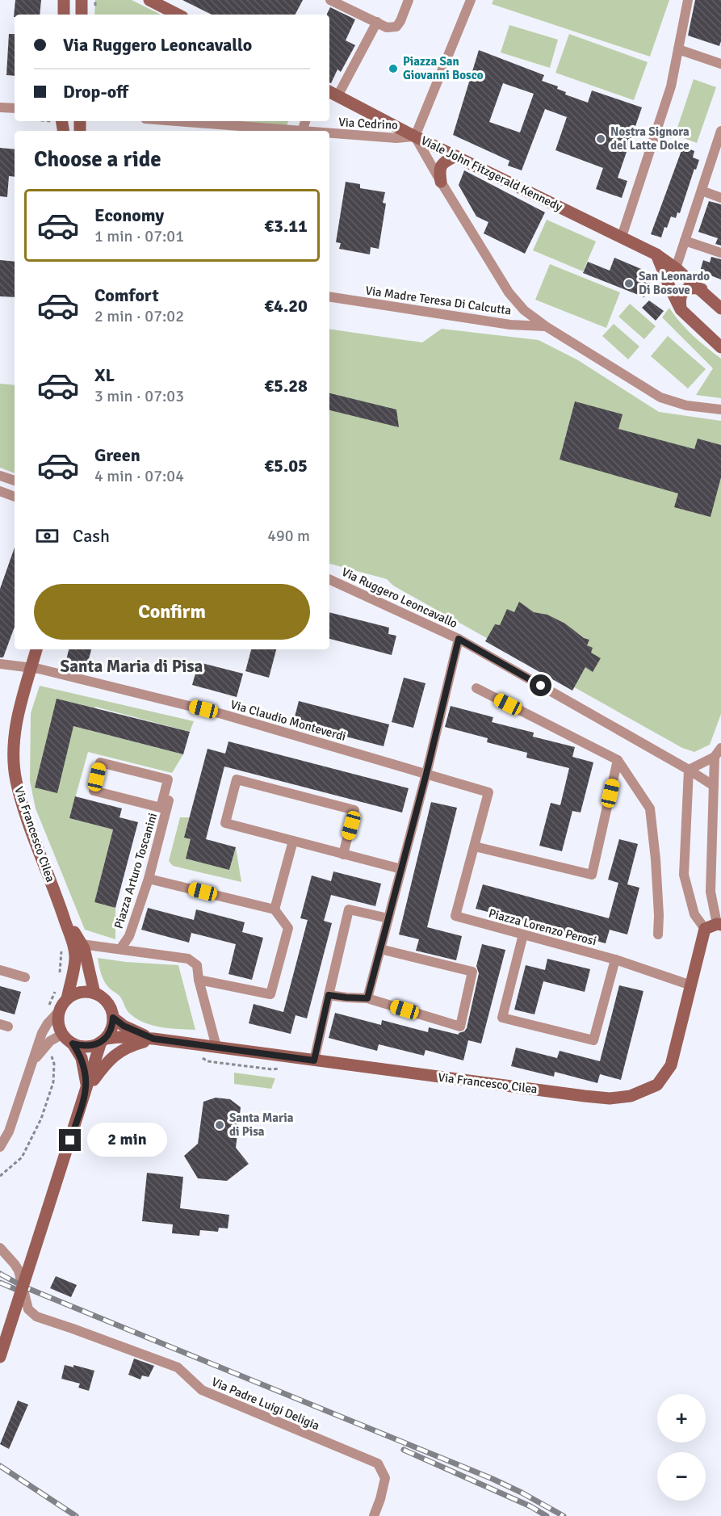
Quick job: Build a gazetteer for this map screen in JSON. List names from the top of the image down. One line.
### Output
{"streets":{"main road":["Viale John Fitzgerald Kennedy","Via Francesco Cilea"],"street":["Via Cedrino","Via Madre Teresa Di Calcutta","Via Ruggero Leoncavallo","Via Claudio Monteverdi","Piazza Arturo Toscanini","Piazza Lorenzo Perosi","Via Padre Luigi Deligia"]},"crossings":[["Via Cedrino","Viale John Fitzgerald Kennedy"],["Via Claudio Monteverdi","Via Francesco Cilea"],["Via Claudio Monteverdi","Piazza Lorenzo Perosi"],["Via Francesco Cilea","Piazza Lorenzo Perosi"]],"districts":["Santa Maria di Pisa"],"places":["Piazza San Giovanni Bosco","Nostra Signora del Latte Dolce","San Leonardo Di Bosove","Santa Maria di Pisa"],"page":{"banner":["Via Ruggero Leoncavallo","Drop-off"],"heading":"Choose a ride","list":[{"name":"Economy","note":"1 min · 07:01","value":"€3.11"},{"name":"Comfort","note":"2 min · 07:02","value":"€4.20"},{"name":"XL","note":"3 min · 07:03","value":"€5.28"},{"name":"Green","note":"4 min · 07:04","value":"€5.05"}],"pay":["Cash","490 m"],"buttons":"Confirm","bubble":"2 min","map_buttons":["+","−"]}}
